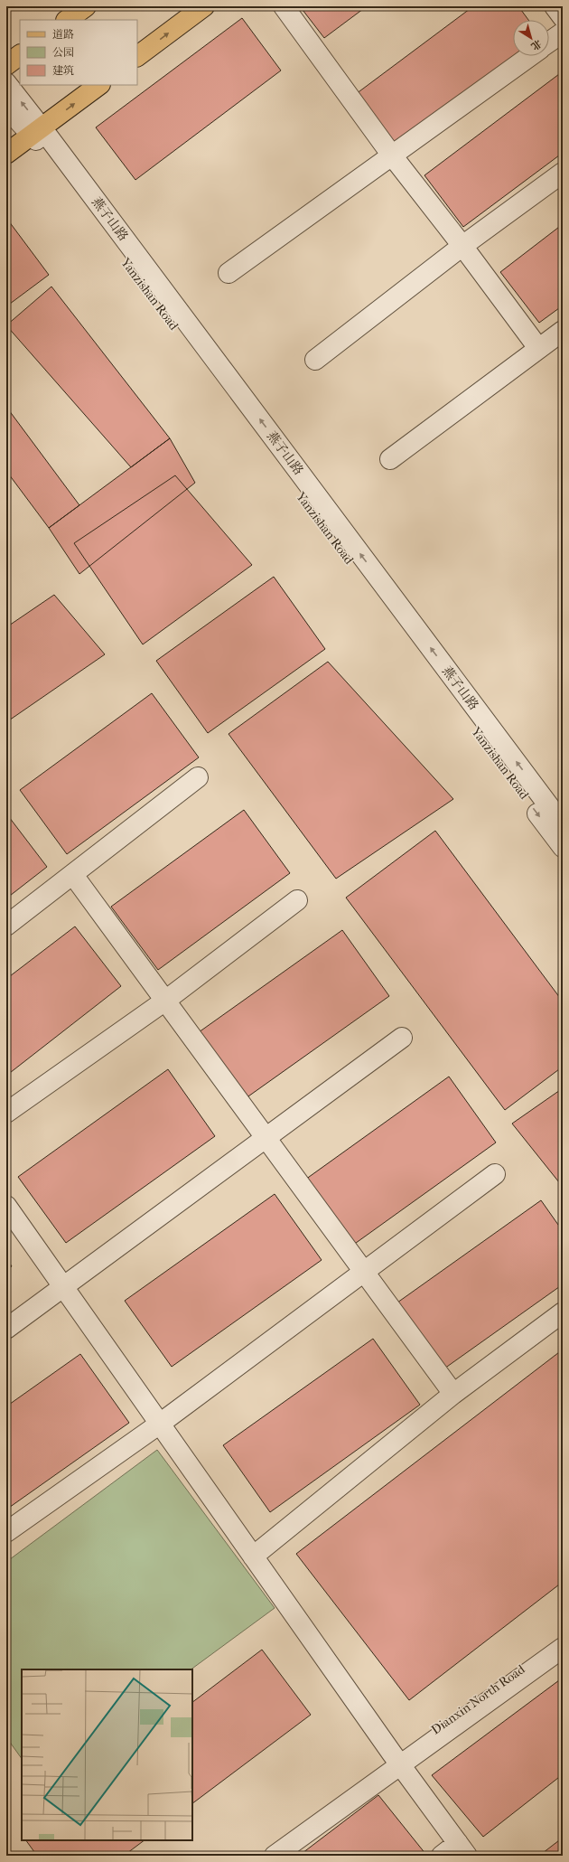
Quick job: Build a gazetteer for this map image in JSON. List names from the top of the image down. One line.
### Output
{"streets":{"street":["燕子山路","Yanzishan Road","Dianxin North Road"]},"crossings":[["燕子山路","Yanzishan Road"]],"one_way":["燕子山路","Yanzishan Road"],"legend":["道路","公园","建筑"],"north":"bottom right"}
